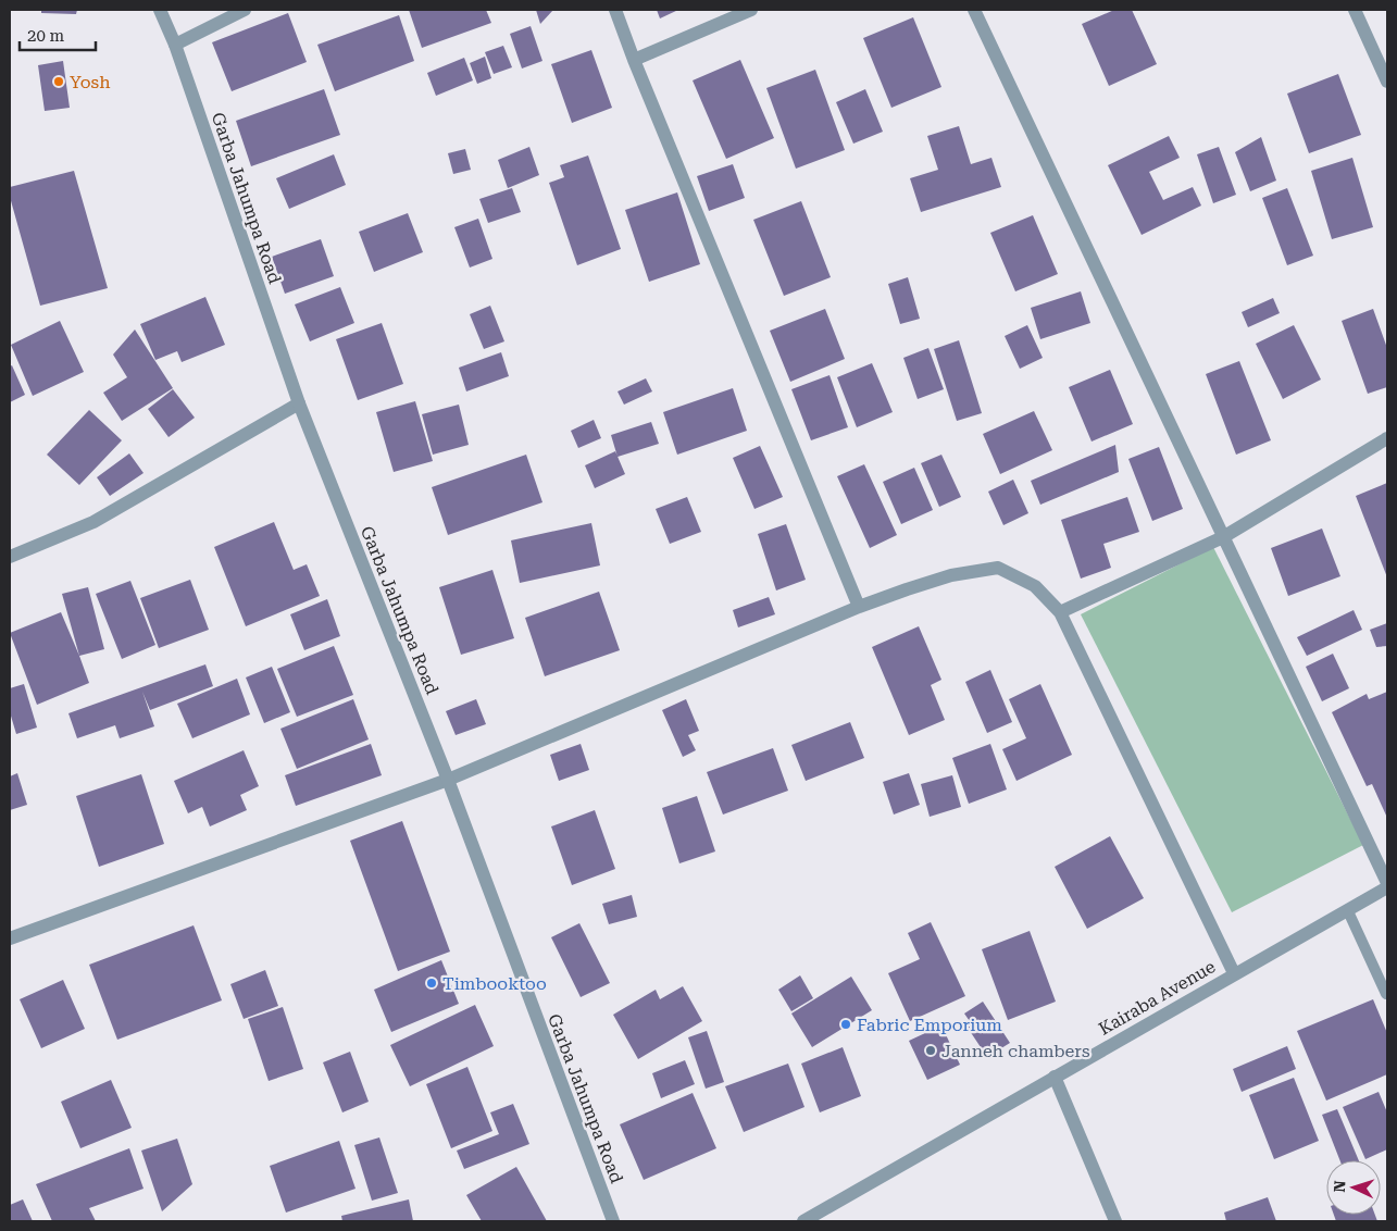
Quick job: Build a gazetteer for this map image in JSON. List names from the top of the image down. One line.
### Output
{"streets":{"street":["Garba Jahumpa Road","Kairaba Avenue"]},"places":["Yosh","Timbooktoo","Fabric Emporium","Janneh chambers"],"scale_bar":"20 m","north":"left"}
